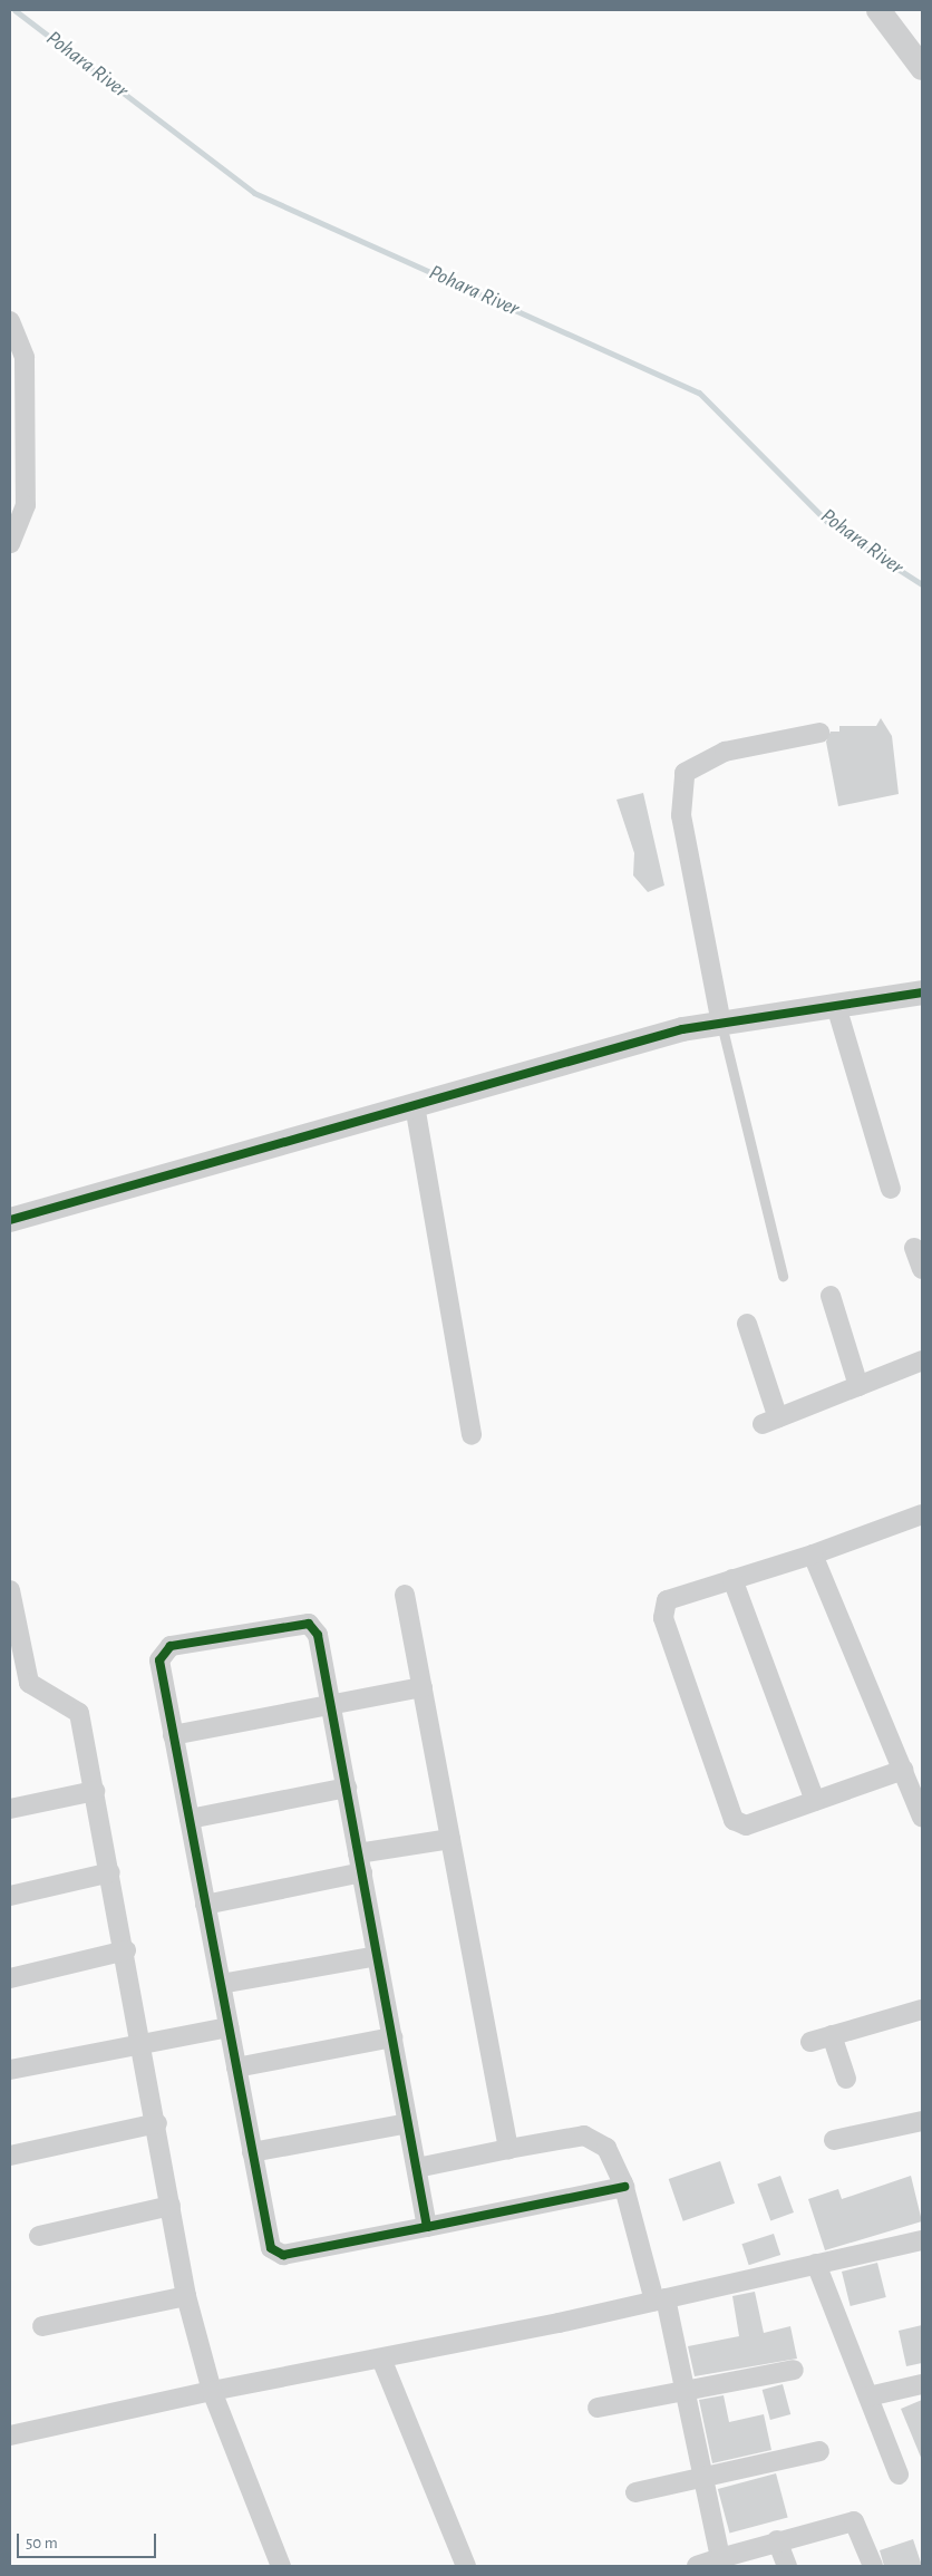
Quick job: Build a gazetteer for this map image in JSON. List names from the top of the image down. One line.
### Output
{"water":["Pohara River"],"scale_bar":"50 m"}
